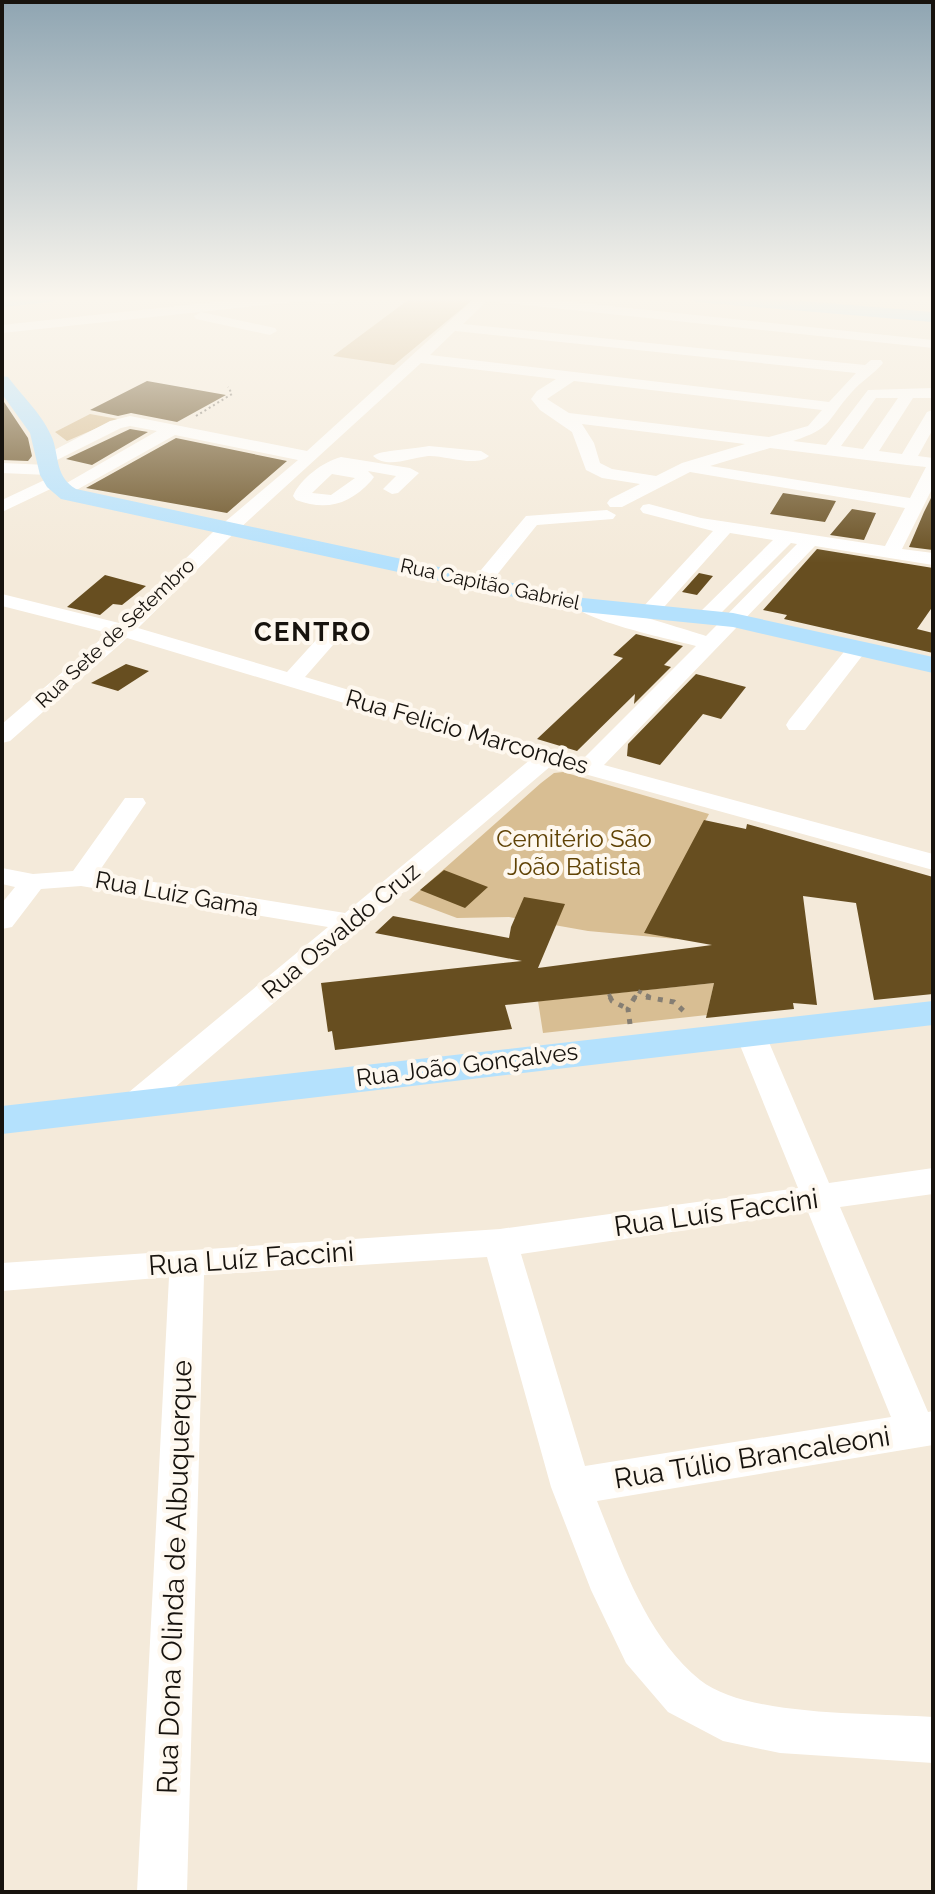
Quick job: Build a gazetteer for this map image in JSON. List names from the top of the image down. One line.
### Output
{"streets":{"main road":["Rua Capitão Gabriel","Rua João Gonçalves"],"street":["Rua Sete de Setembro","Rua Felicio Marcondes","Rua Luiz Gama","Rua Osvaldo Cruz","Rua Luís Faccini","Rua Luíz Faccini","Rua Túlio Brancaleoni","Rua Dona Olinda de Albuquerque"]},"crossings":[["Rua Capitão Gabriel","Rua Sete de Setembro"],["Rua Sete de Setembro","Rua Felicio Marcondes"],["Rua Felicio Marcondes","Rua Osvaldo Cruz"],["Rua Luiz Gama","Rua Osvaldo Cruz"],["Rua Osvaldo Cruz","Rua João Gonçalves"],["Rua Luís Faccini","Rua Luíz Faccini"],["Rua Luíz Faccini","Rua Dona Olinda de Albuquerque"]],"districts":["CENTRO"],"parks":["Cemitério São João Batista"]}
